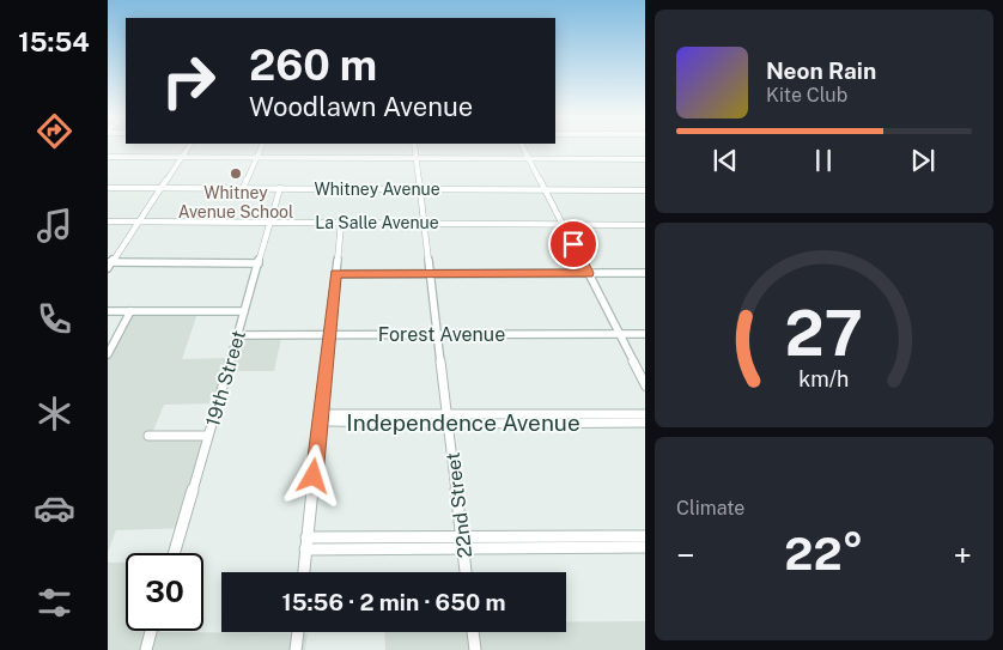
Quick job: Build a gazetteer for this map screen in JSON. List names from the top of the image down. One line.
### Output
{"streets":{"street":["Whitney Avenue","La Salle Avenue","Forest Avenue","19th Street","Independence Avenue","22nd Street"]},"crossings":[["Whitney Avenue","19th Street"],["Whitney Avenue","22nd Street"],["La Salle Avenue","19th Street"],["La Salle Avenue","22nd Street"],["Forest Avenue","19th Street"],["Forest Avenue","22nd Street"],["Independence Avenue","22nd Street"]],"places":["Whitney Avenue School"],"page":{"tabs":"15:54","turn":["260 m","Woodlawn Avenue"],"song":["Neon Rain","Kite Club"],"tile":"Climate","heat":["−","22°","+"],"limit":"30","trip":"15:56 · 2 min · 650 m","gauge":["27","km/h"]}}
